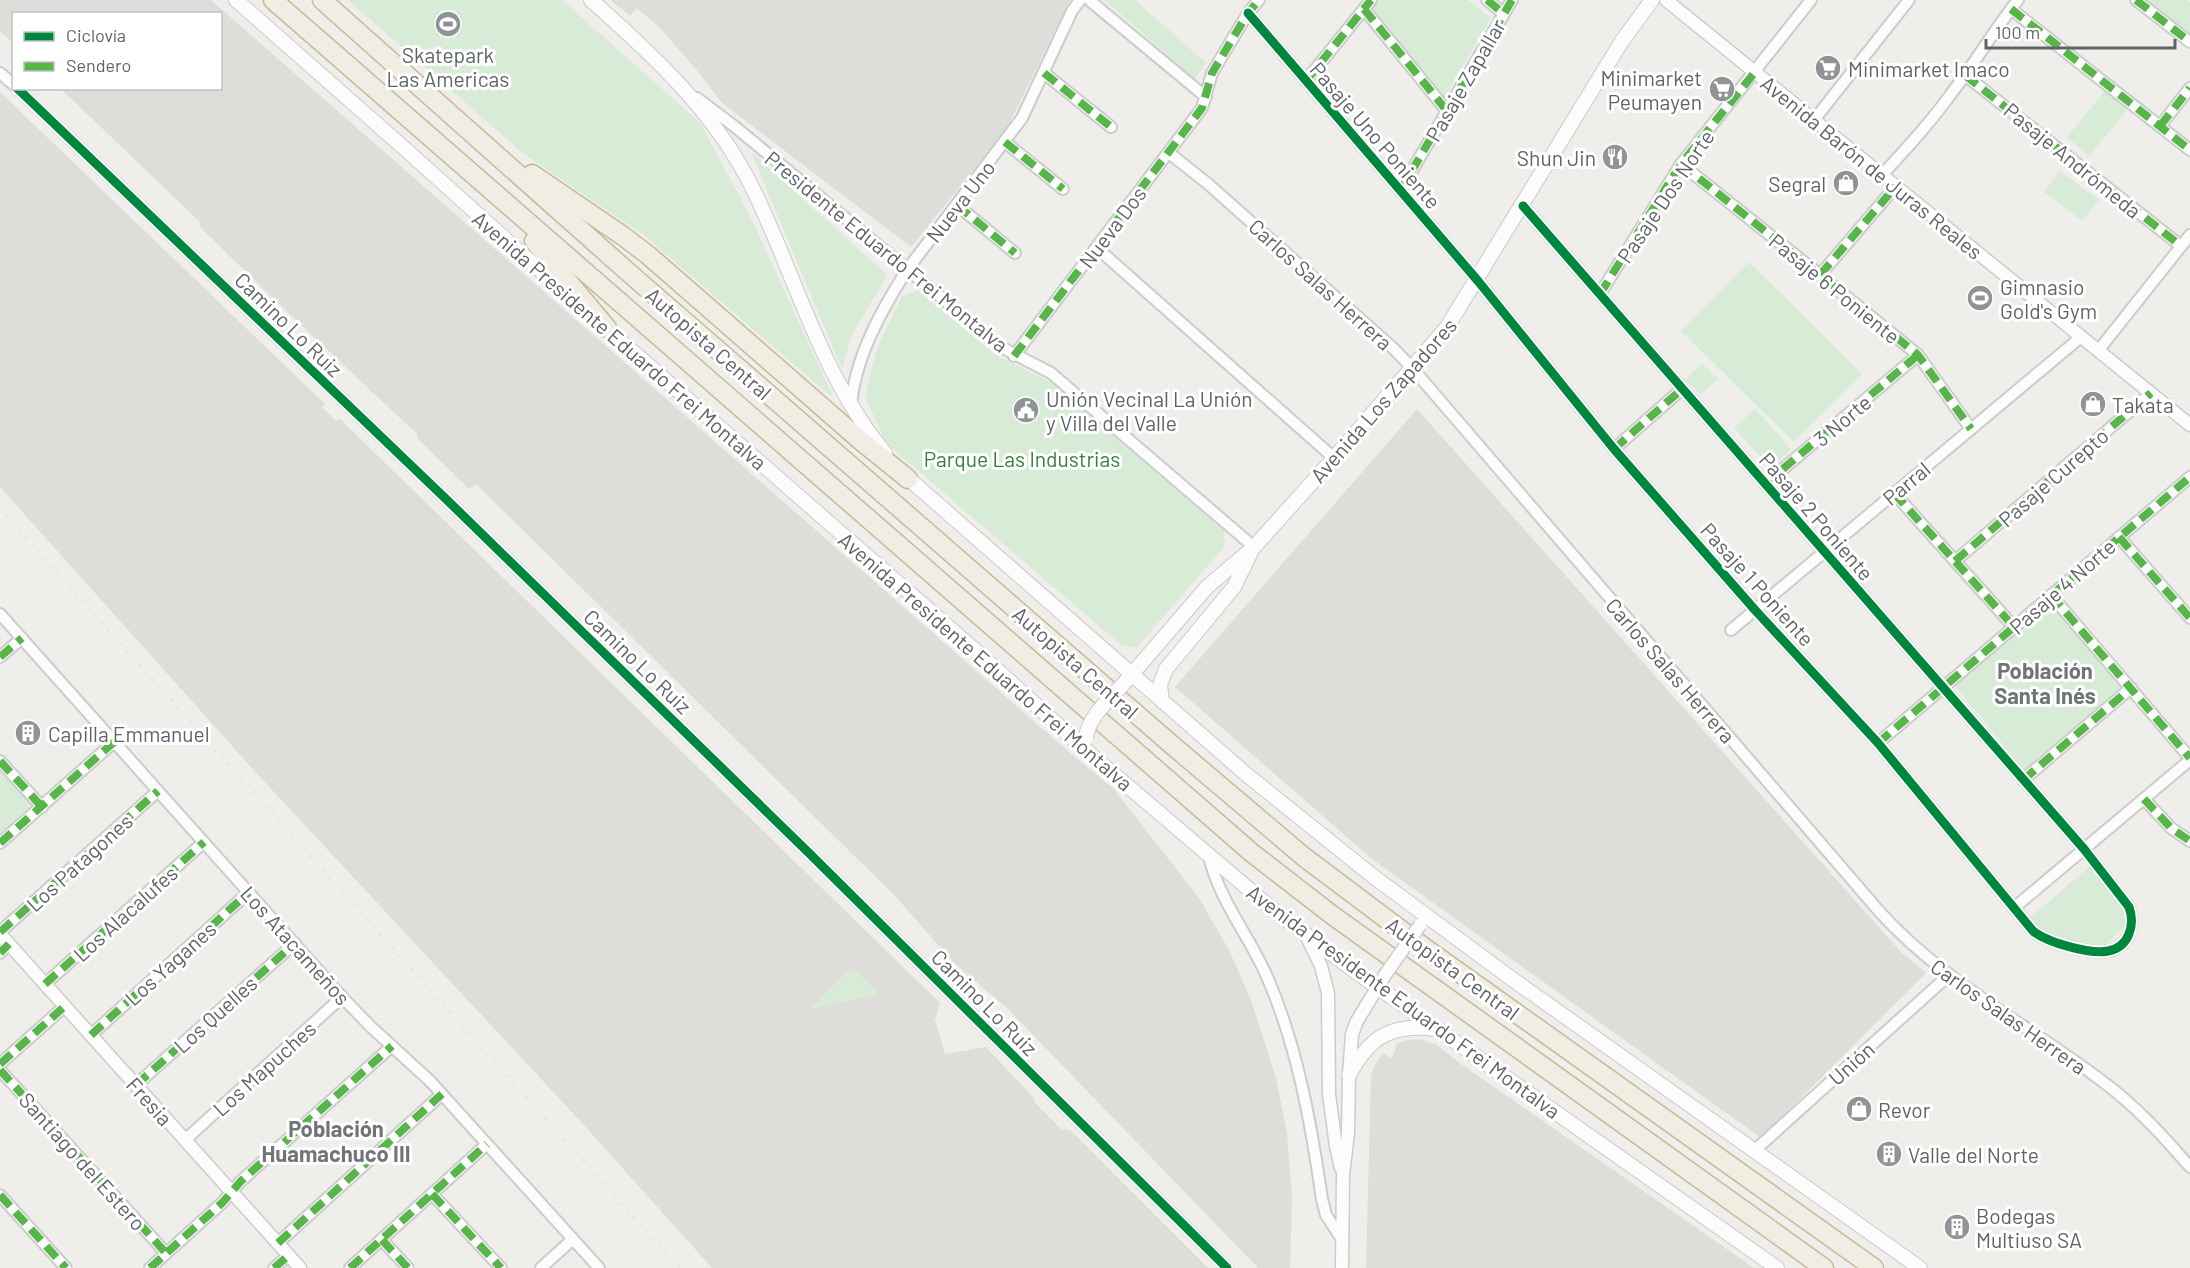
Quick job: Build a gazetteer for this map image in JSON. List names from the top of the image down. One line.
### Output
{"streets":{"highway":["Autopista Central"],"main road":["Avenida Presidente Eduardo Frei Montalva","Avenida Los Zapadores"],"street":["Pasaje Zapallar","Pasaje Uno Poniente","Pasaje Andrómeda","Avenida Barón de Juras Reales","Pasaje Dos Norte","Nueva Uno","Nueva Dos","Presidente Eduardo Frei Montalva","Carlos Salas Herrera","Pasaje 6 Poniente","Camino Lo Ruiz","3 Norte","Pasaje Curepto","Parral","Pasaje 2 Poniente","Pasaje 1 Poniente","Pasaje 4 Norte","Los Patagones","Los Alacalufes","Los Atacameños","Los Yaganes","Los Quelles","Unión","Los Mapuches","Fresia","Santiago del Estero"]},"crossings":[["Pasaje Zapallar","Pasaje Uno Poniente"],["Pasaje Uno Poniente","Nueva Dos"],["Pasaje Uno Poniente","Avenida Los Zapadores"],["Pasaje Uno Poniente","Pasaje 1 Poniente"],["Avenida Barón de Juras Reales","Pasaje Dos Norte"],["Avenida Barón de Juras Reales","Pasaje Curepto"],["Avenida Barón de Juras Reales","Parral"],["Pasaje Dos Norte","Pasaje 6 Poniente"],["Pasaje Dos Norte","Pasaje 2 Poniente"],["Nueva Uno","Presidente Eduardo Frei Montalva"],["Nueva Dos","Presidente Eduardo Frei Montalva"],["Nueva Dos","Carlos Salas Herrera"],["Presidente Eduardo Frei Montalva","Avenida Los Zapadores"],["Carlos Salas Herrera","Avenida Los Zapadores"],["Carlos Salas Herrera","Unión"],["Pasaje 6 Poniente","3 Norte"],["Pasaje 6 Poniente","Parral"],["Avenida Presidente Eduardo Frei Montalva","Avenida Los Zapadores"],["Avenida Los Zapadores","Pasaje 2 Poniente"],["Avenida Los Zapadores","Pasaje 1 Poniente"],["3 Norte","Pasaje 2 Poniente"],["Parral","Pasaje 2 Poniente"],["Parral","Pasaje 1 Poniente"],["Pasaje 2 Poniente","Pasaje 1 Poniente"],["Pasaje 2 Poniente","Pasaje 4 Norte"],["Pasaje 1 Poniente","Pasaje 4 Norte"],["Los Patagones","Los Atacameños"],["Los Patagones","Fresia"],["Los Alacalufes","Los Atacameños"],["Los Alacalufes","Fresia"],["Los Atacameños","Los Yaganes"],["Los Atacameños","Los Quelles"],["Los Atacameños","Los Mapuches"],["Los Yaganes","Fresia"],["Los Quelles","Fresia"],["Los Mapuches","Fresia"]],"districts":["Población Santa Inés","Población Huamachuco III"],"parks":["Parque Las Industrias"],"places":{"sports":["Skatepark Las Americas","Gimnasio Gold's Gym"],"supermarket":["Minimarket Imaco","Minimarket Peumayen"],"restaurant":["Shun Jin"],"shop":["Segral","Takata","Revor"],"public building":["Unión Vecinal La Unión y Villa del Valle"],"building":["Capilla Emmanuel","Valle del Norte","Bodegas Multiuso SA"]},"legend":["Ciclovía","Sendero"],"scale_bar":"100 m"}
